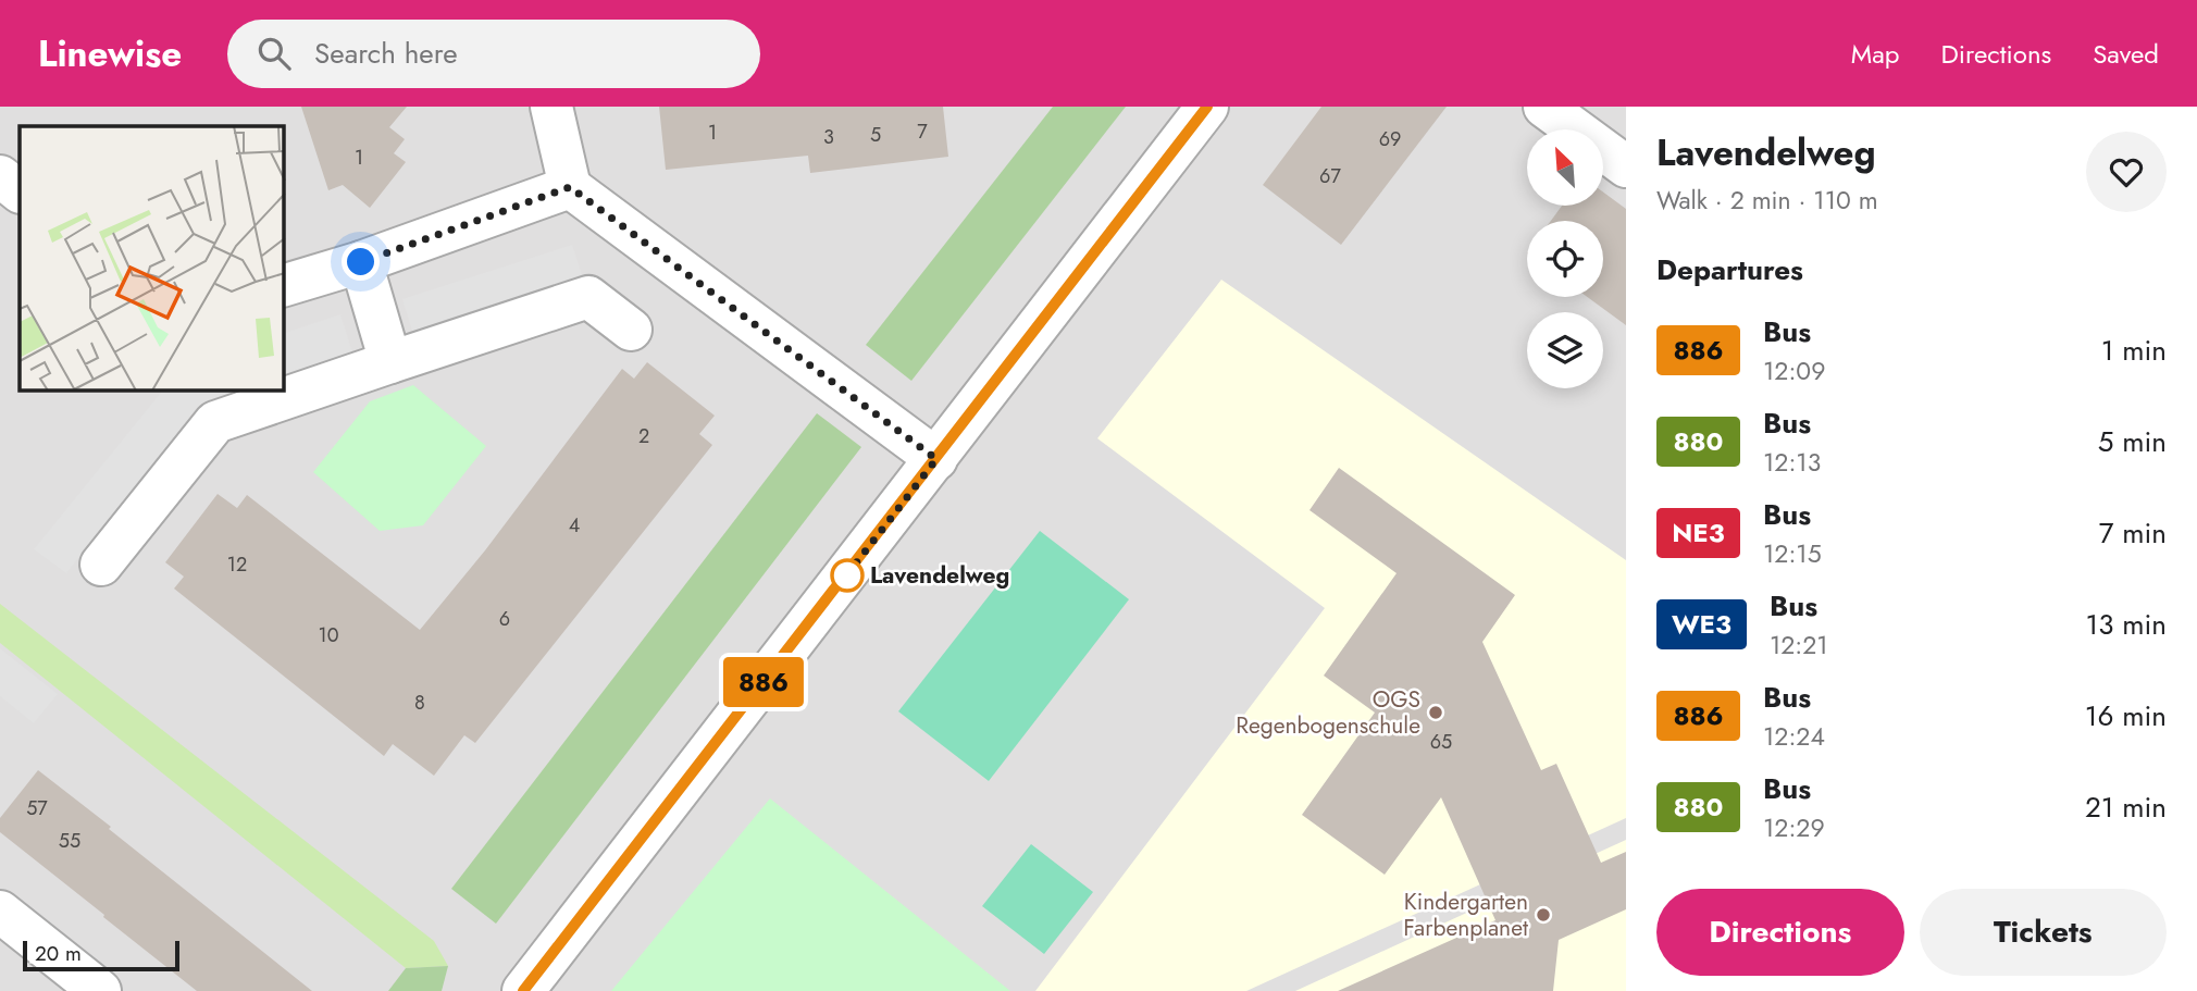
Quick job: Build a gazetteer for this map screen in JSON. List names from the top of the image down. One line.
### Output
{"places":["Lavendelweg","OGS Regenbogenschule","Kindergarten Farbenplanet"],"lines":["bus line 886"],"house_numbers":["7","1","5","3","69","1","67","2","4","12","6","10","8","65","57","55"],"scale_bar":"20 m","north":"top left","page":{"header":"Linewise","search":"Search here","nav":["Map","Directions","Saved"],"on_map":"886","heading":[["Lavendelweg","Walk · 2 min · 110 m"],"Departures"],"list":[{"mark":"886","name":"Bus","note":"12:09","value":"1 min"},{"mark":"880","name":"Bus","note":"12:13","value":"5 min"},{"mark":"NE3","name":"Bus","note":"12:15","value":"7 min"},{"mark":"WE3","name":"Bus","note":"12:21","value":"13 min"},{"mark":"886","name":"Bus","note":"12:24","value":"16 min"},{"mark":"880","name":"Bus","note":"12:29","value":"21 min"}],"buttons":["Directions","Tickets"],"scale":"20 m"}}
